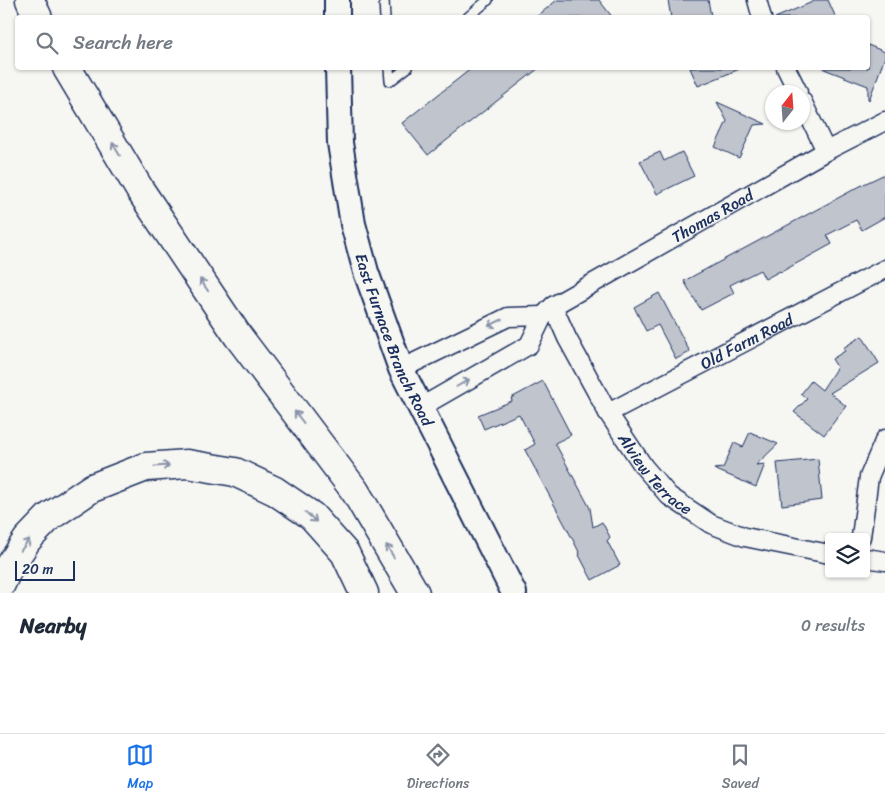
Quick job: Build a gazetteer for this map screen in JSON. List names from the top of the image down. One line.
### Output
{"streets":{"main road":["East Furnace Branch Road"],"street":["Thomas Road","Old Farm Road","Alview Terrace"]},"crossings":[["Thomas Road","East Furnace Branch Road"],["Thomas Road","Alview Terrace"],["Old Farm Road","Alview Terrace"]],"scale_bar":"20 m","north":"top","page":{"search":"Search here","scale":"20 m","heading":["Nearby","0 results"],"nav":["Map","Directions","Saved"]}}
